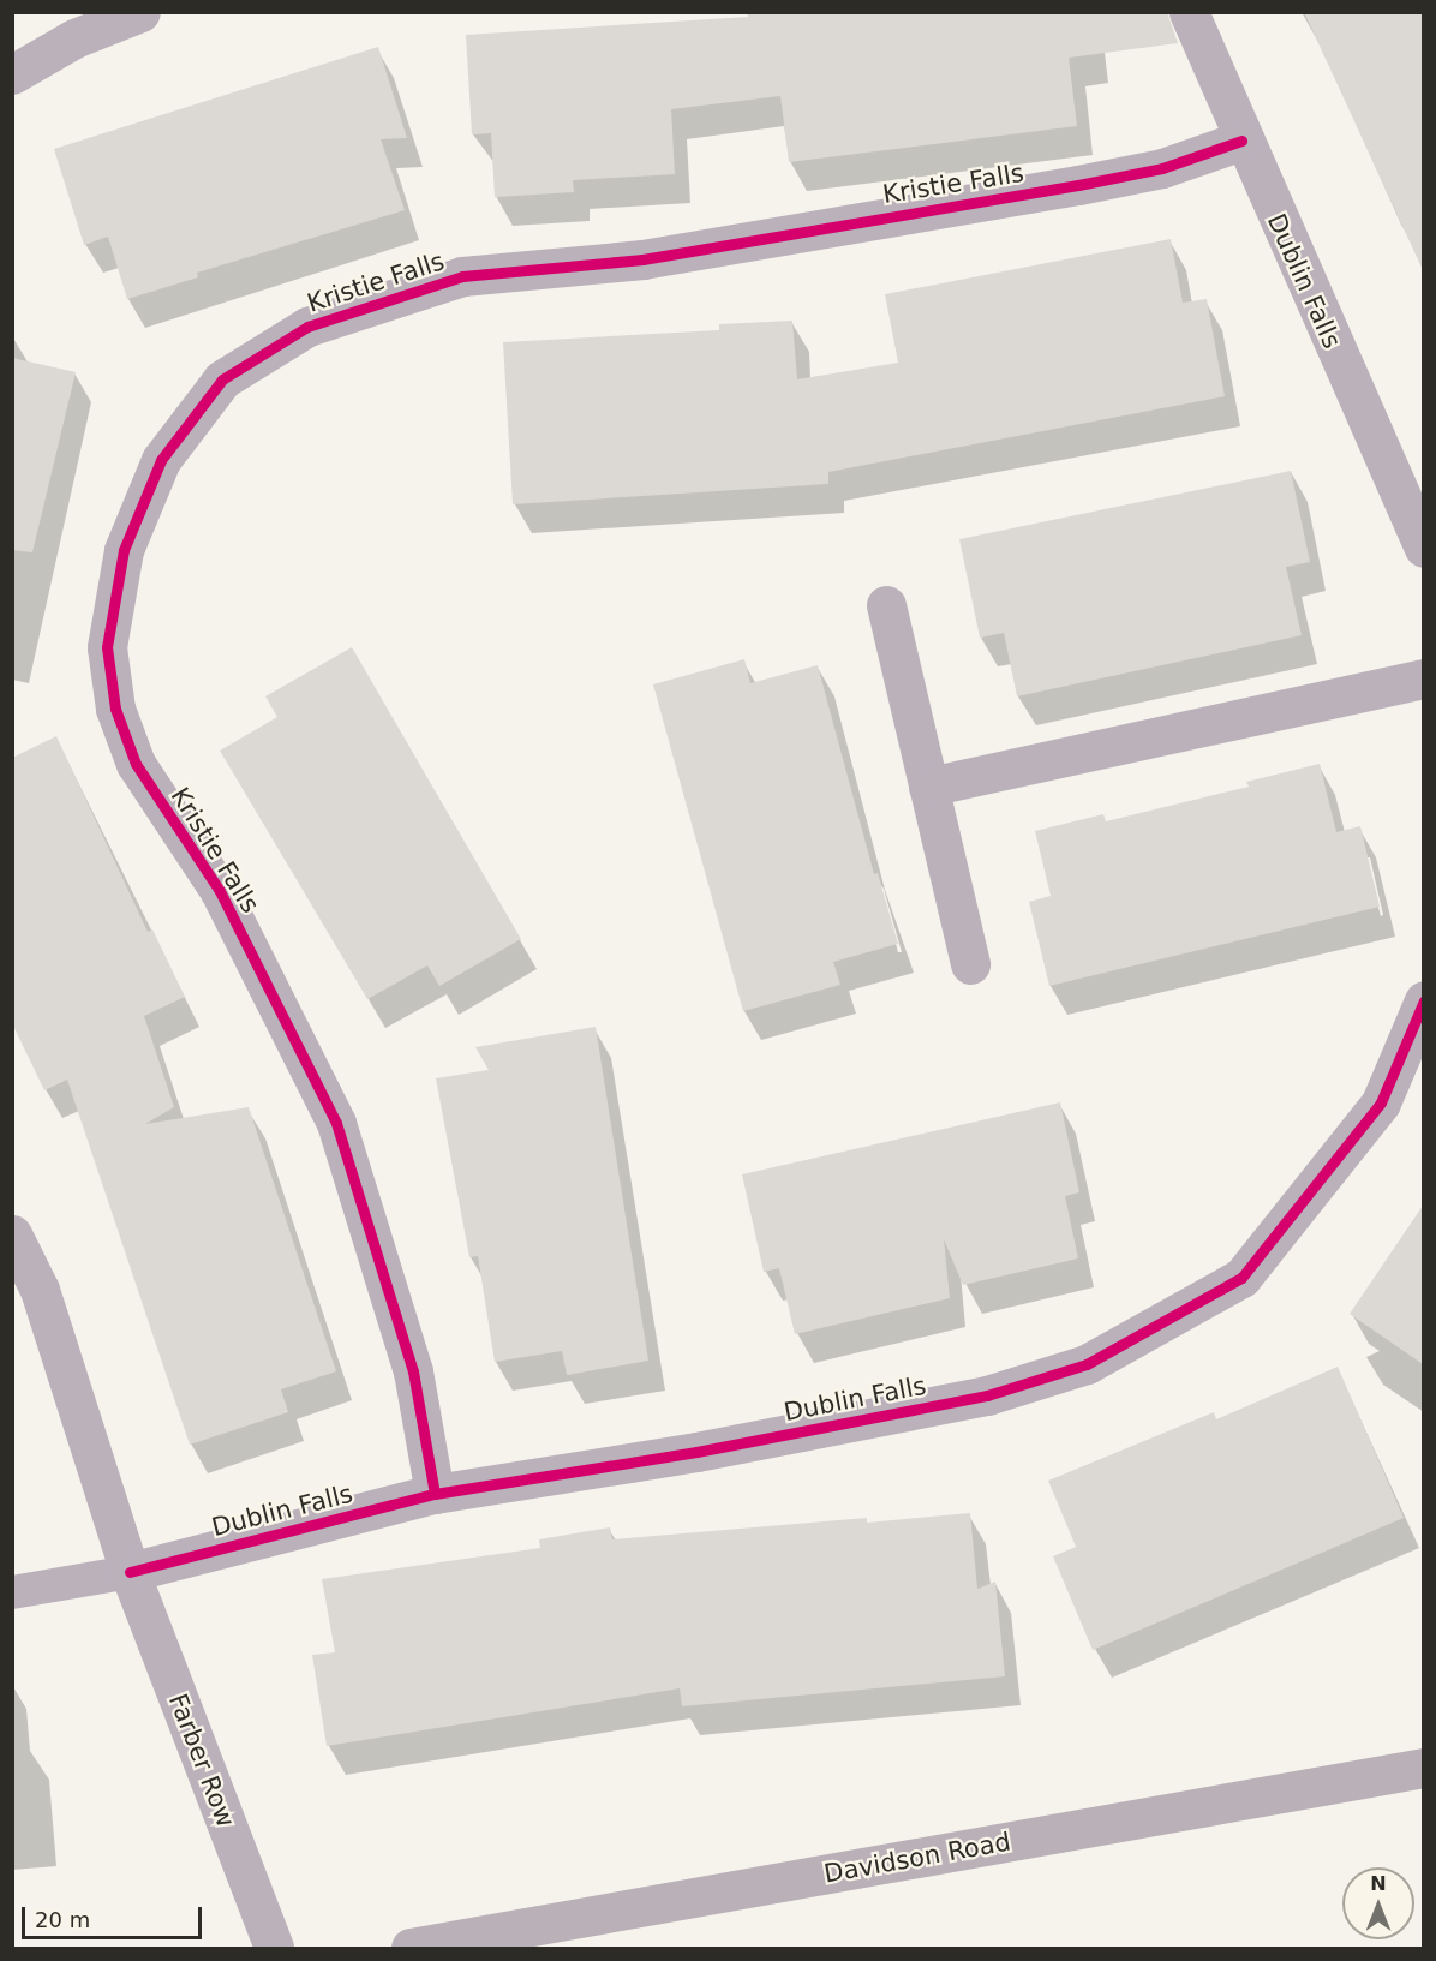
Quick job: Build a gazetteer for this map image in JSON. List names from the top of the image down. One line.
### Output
{"streets":{"main road":["Davidson Road"],"street":["Kristie Falls","Dublin Falls","Farber Row"]},"crossings":[["Kristie Falls","Dublin Falls"],["Dublin Falls","Farber Row"]],"scale_bar":"20 m","north":"top"}
